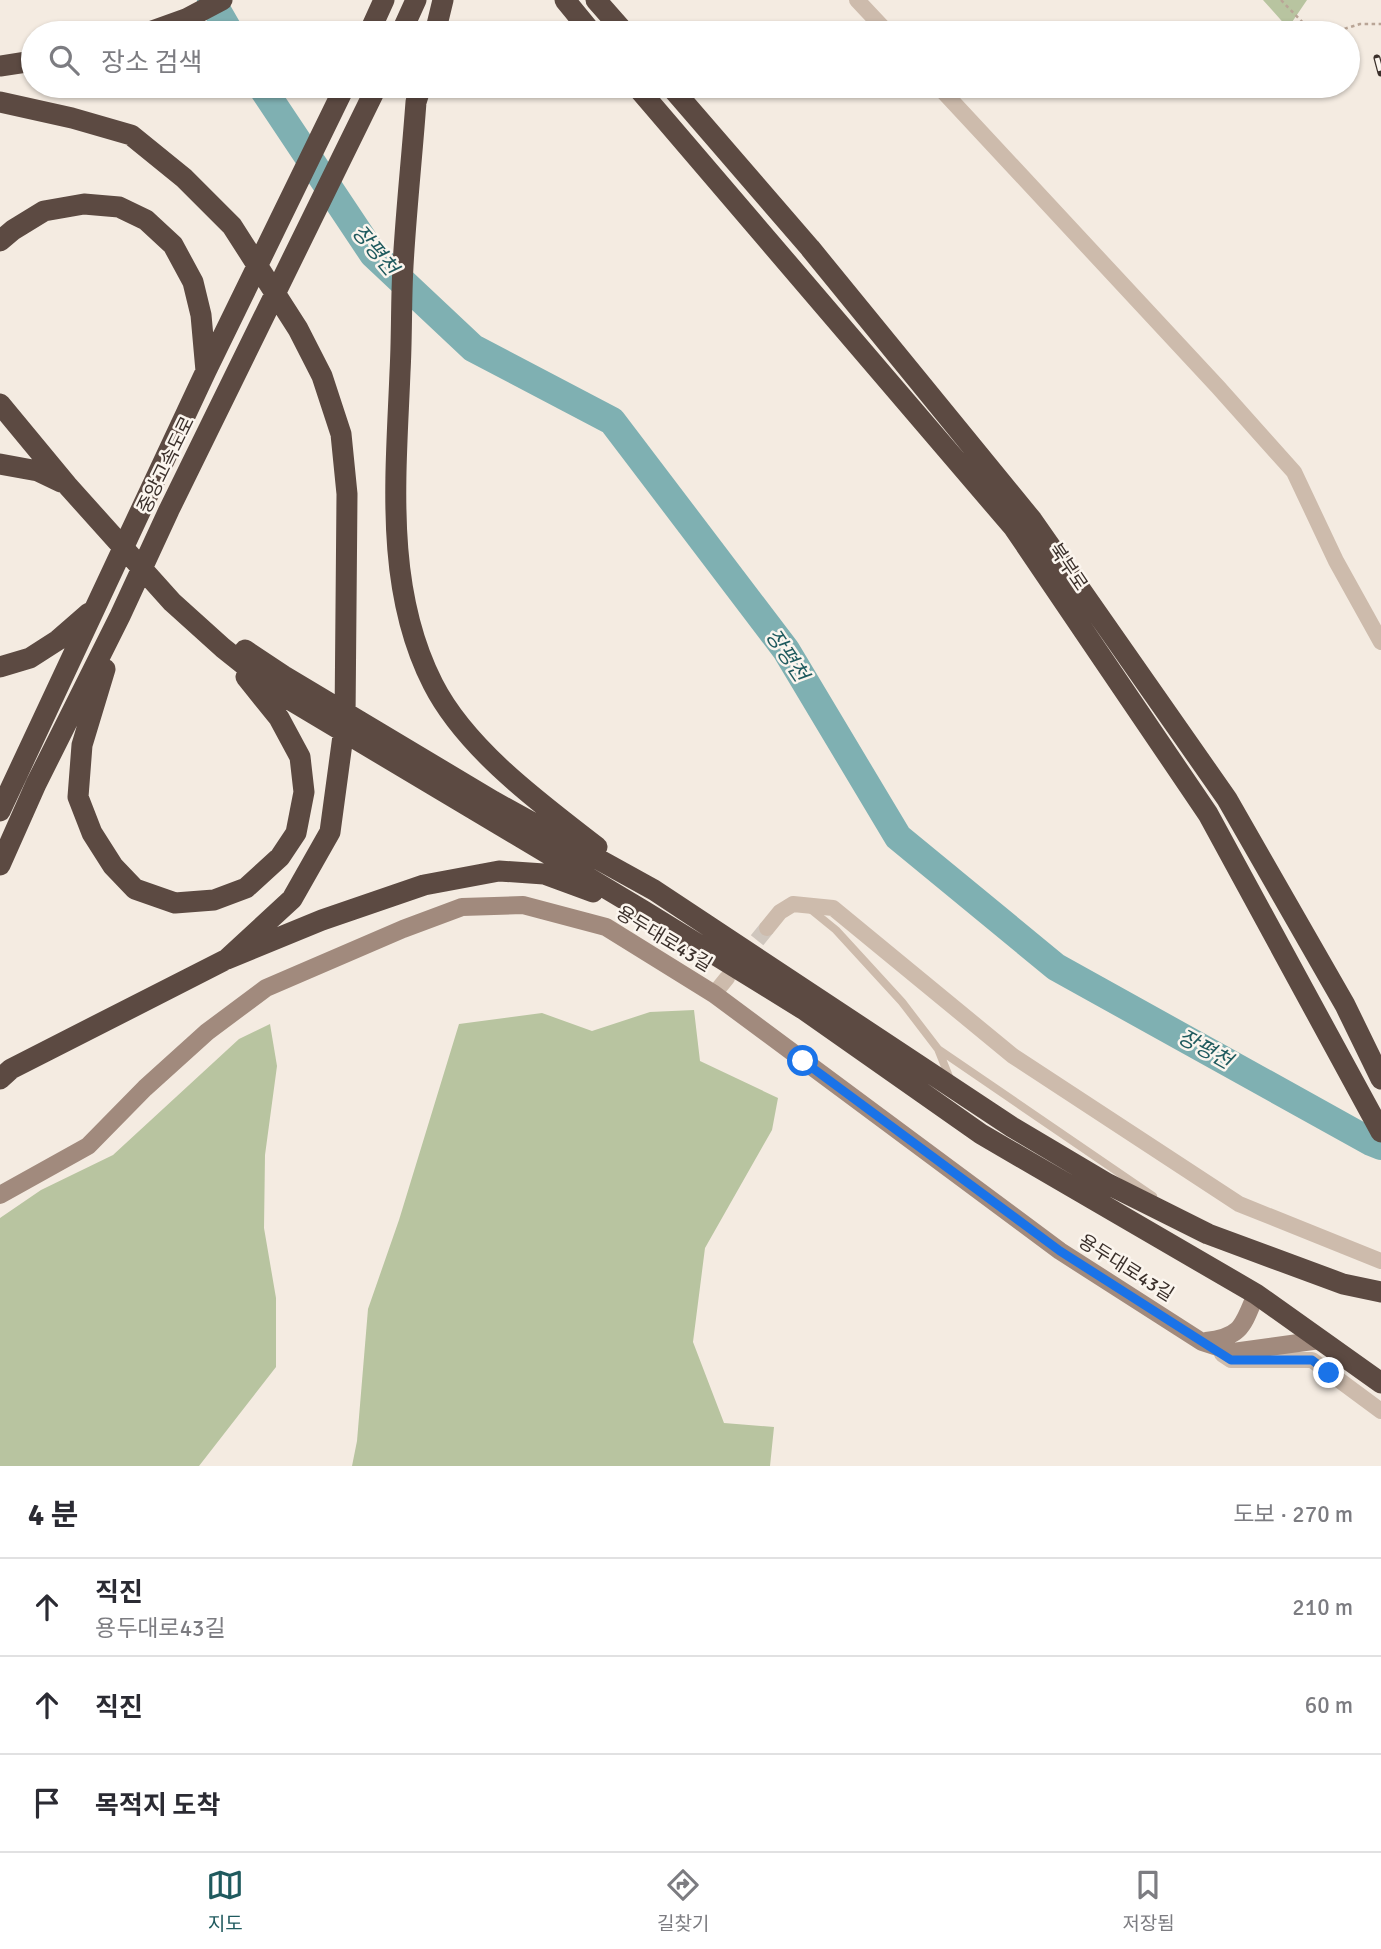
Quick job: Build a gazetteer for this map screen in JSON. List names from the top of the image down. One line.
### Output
{"streets":{"highway":["중앙고속도로","북부로"],"street":["용두대로43길"]},"water":["장평천"],"page":{"search":"장소 검색","heading":["4 분","도보 · 270 m"],"list":[["직진","용두대로43길","210 m"],["직진","60 m"],"목적지 도착"],"nav":["지도","길찾기","저장됨"]}}
